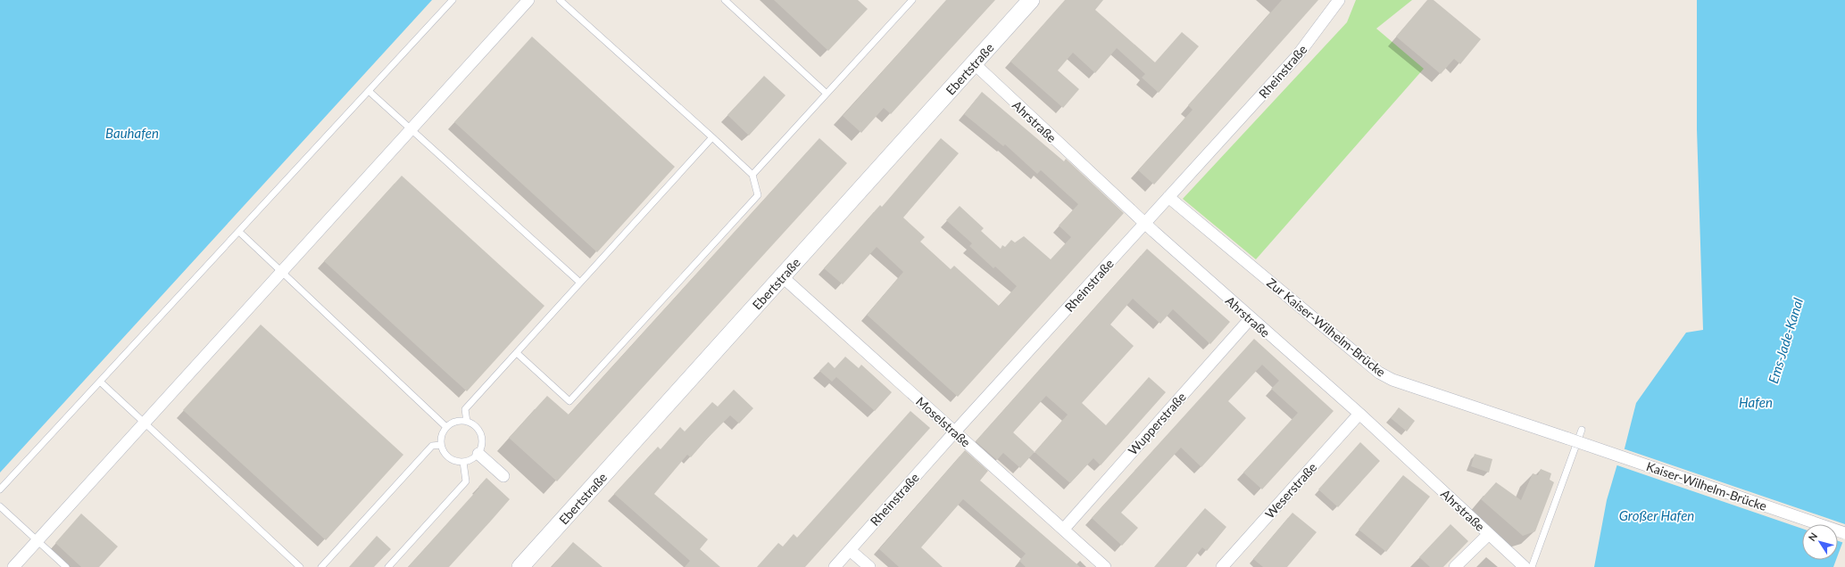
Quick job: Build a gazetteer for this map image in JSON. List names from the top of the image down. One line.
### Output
{"streets":{"street":["Ebertstraße","Rheinstraße","Ahrstraße","Zur Kaiser-Wilhelm-Brücke","Moselstraße","Wupperstraße","Kaiser-Wilhelm-Brücke","Weserstraße"]},"crossings":[["Ebertstraße","Ahrstraße"],["Ebertstraße","Moselstraße"],["Rheinstraße","Ahrstraße"],["Rheinstraße","Zur Kaiser-Wilhelm-Brücke"],["Rheinstraße","Moselstraße"],["Ahrstraße","Wupperstraße"],["Ahrstraße","Weserstraße"],["Zur Kaiser-Wilhelm-Brücke","Kaiser-Wilhelm-Brücke"],["Moselstraße","Wupperstraße"]],"water":["Bauhafen","Ems-Jade-Kanal","Hafen","Großer Hafen"],"north":"top left"}
